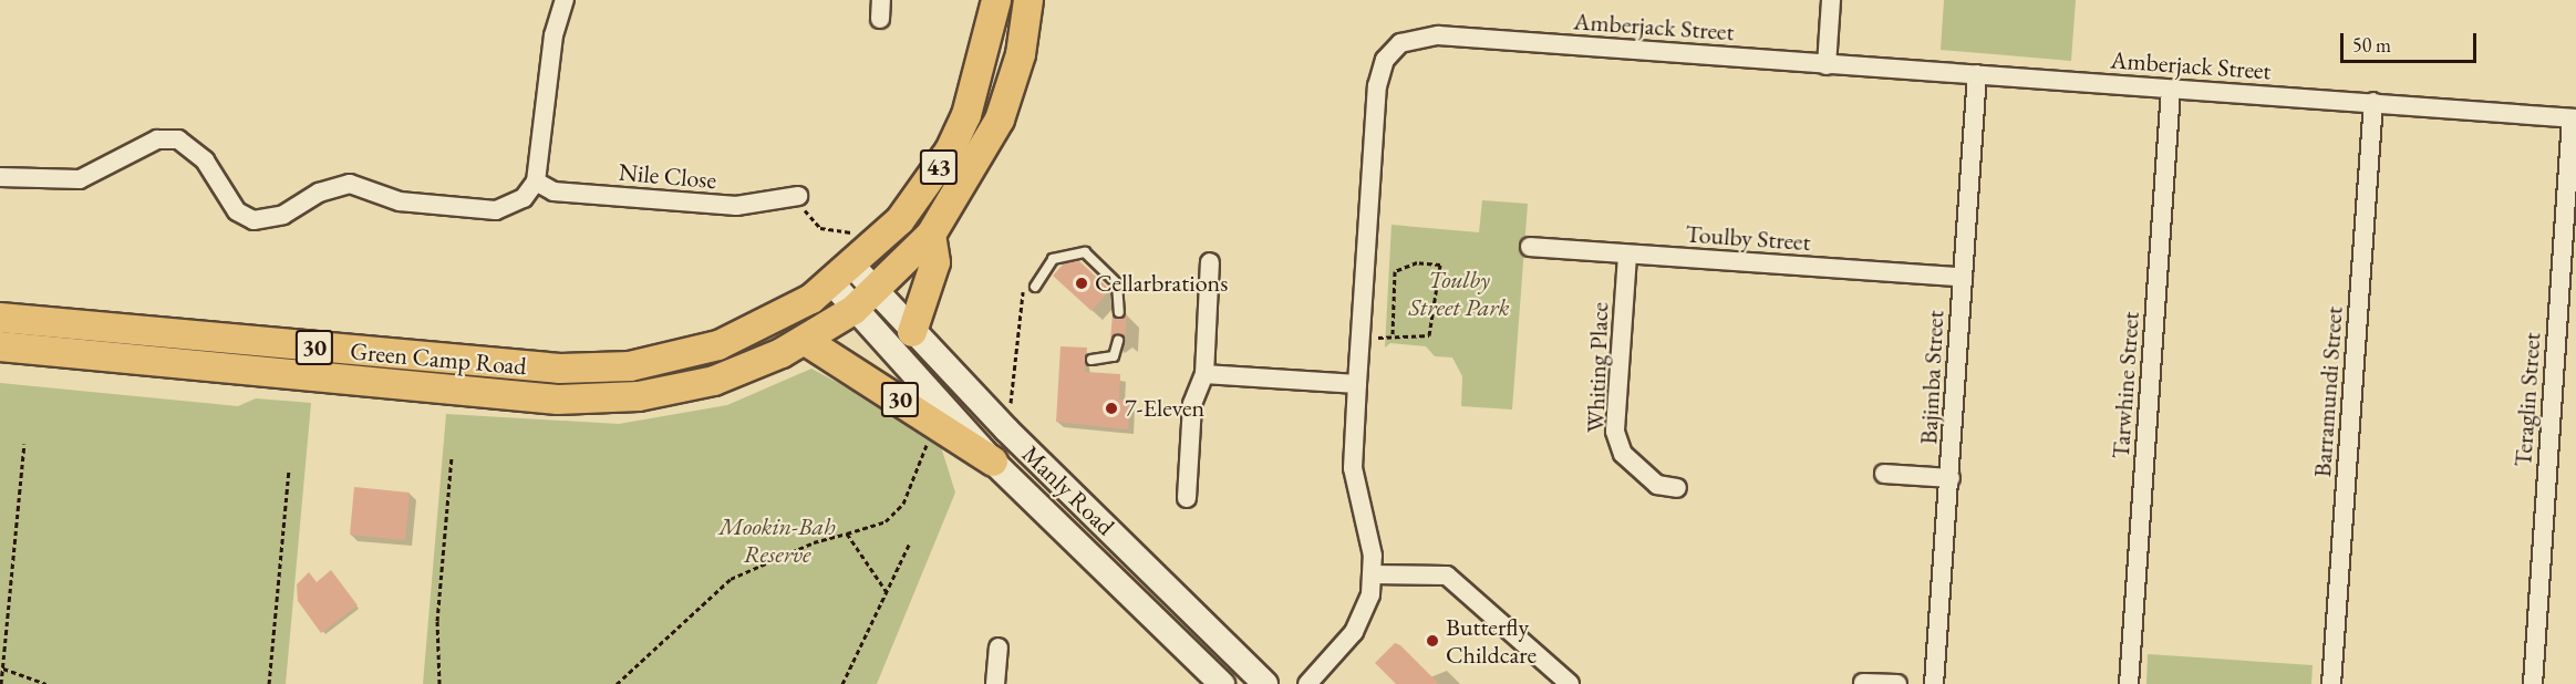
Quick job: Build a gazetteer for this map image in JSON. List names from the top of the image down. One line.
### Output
{"streets":{"main road":["43","30","Green Camp Road","Manly Road"],"street":["Amberjack Street","Nile Close","Toulby Street","Whiting Place","Bajimba Street","Tarwhine Street","Barramundi Street","Teraglin Street"]},"crossings":[["Amberjack Street","Bajimba Street"],["Amberjack Street","Tarwhine Street"],["Amberjack Street","Barramundi Street"],["Amberjack Street","Teraglin Street"],["43","30"],["43","Green Camp Road"],["43","Manly Road"],["Toulby Street","Whiting Place"],["Toulby Street","Bajimba Street"],["30","Green Camp Road"],["30","Manly Road"],["Green Camp Road","Manly Road"]],"parks":["Toulby Street Park","Mookin-Bah Reserve"],"places":["Cellarbrations","7-Eleven","Butterfly Childcare"],"scale_bar":"50 m"}
